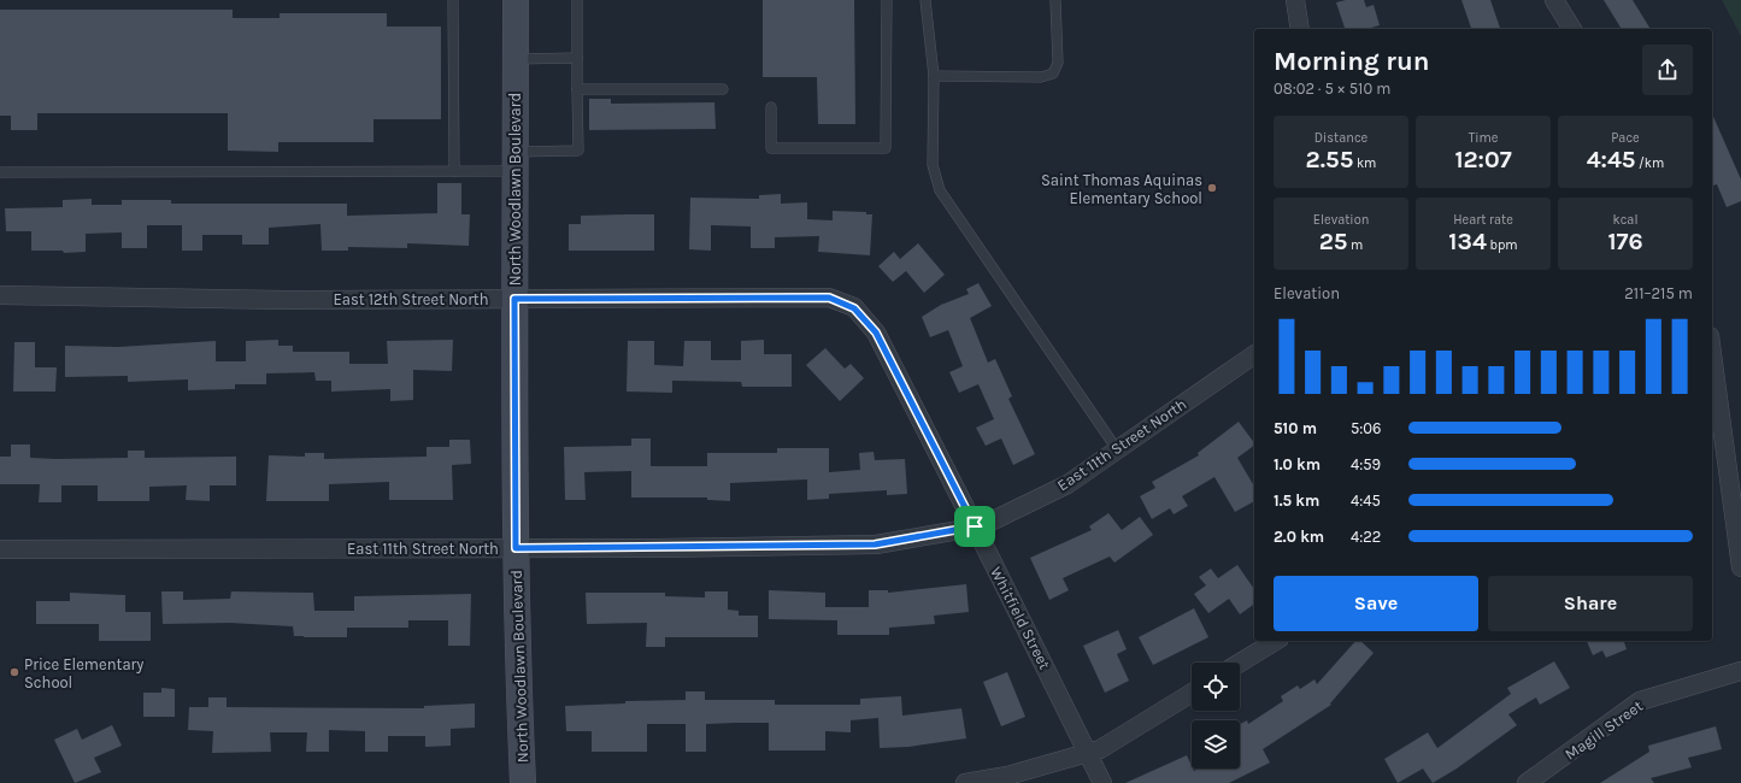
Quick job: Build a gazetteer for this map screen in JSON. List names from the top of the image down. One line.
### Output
{"streets":{"main road":["North Woodlawn Boulevard"],"street":["East 12th Street North","East 11th Street North","Whitfield Street","Magill Street"]},"crossings":[["North Woodlawn Boulevard","East 12th Street North"],["North Woodlawn Boulevard","East 11th Street North"],["East 12th Street North","Whitfield Street"],["East 11th Street North","Whitfield Street"]],"places":["Saint Thomas Aquinas Elementary School","Price Elementary School"],"page":{"heading":["Morning run","08:02 · 5 × 510 m"],"stats":[["Distance","2.55 km"],["Time","12:07"],["Pace","4:45 /km"],["Elevation","25 m"],["Heart rate","134 bpm"],["kcal","176"]],"chart":["Elevation","211–215 m"],"list":[{"name":"510 m","note":"5:06"},{"name":"1.0 km","note":"4:59"},{"name":"1.5 km","note":"4:45"},{"name":"2.0 km","note":"4:22"}],"buttons":["Save","Share"]}}
